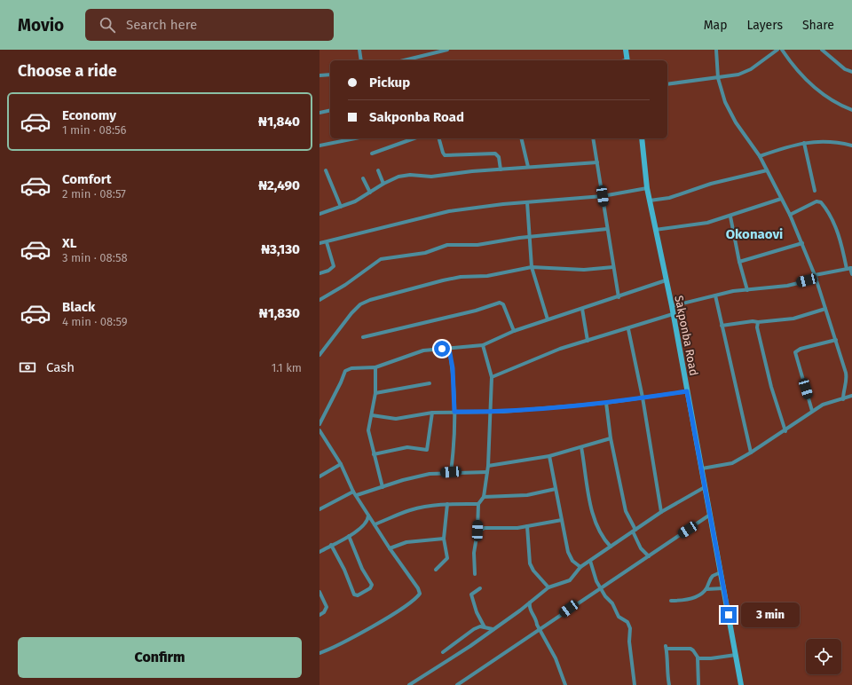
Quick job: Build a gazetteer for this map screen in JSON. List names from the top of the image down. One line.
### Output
{"streets":{"main road":["Sakponba Road"]},"districts":["Okonaovi"],"page":{"header":"Movio","search":"Search here","nav":["Map","Layers","Share"],"heading":"Choose a ride","banner":["Pickup","Sakponba Road"],"list":[{"name":"Economy","note":"1 min · 08:56","value":"₦1,840"},{"name":"Comfort","note":"2 min · 08:57","value":"₦2,490"},{"name":"XL","note":"3 min · 08:58","value":"₦3,130"},{"name":"Black","note":"4 min · 08:59","value":"₦1,830"}],"pay":["Cash","1.1 km"],"bubble":"3 min","buttons":"Confirm"}}
